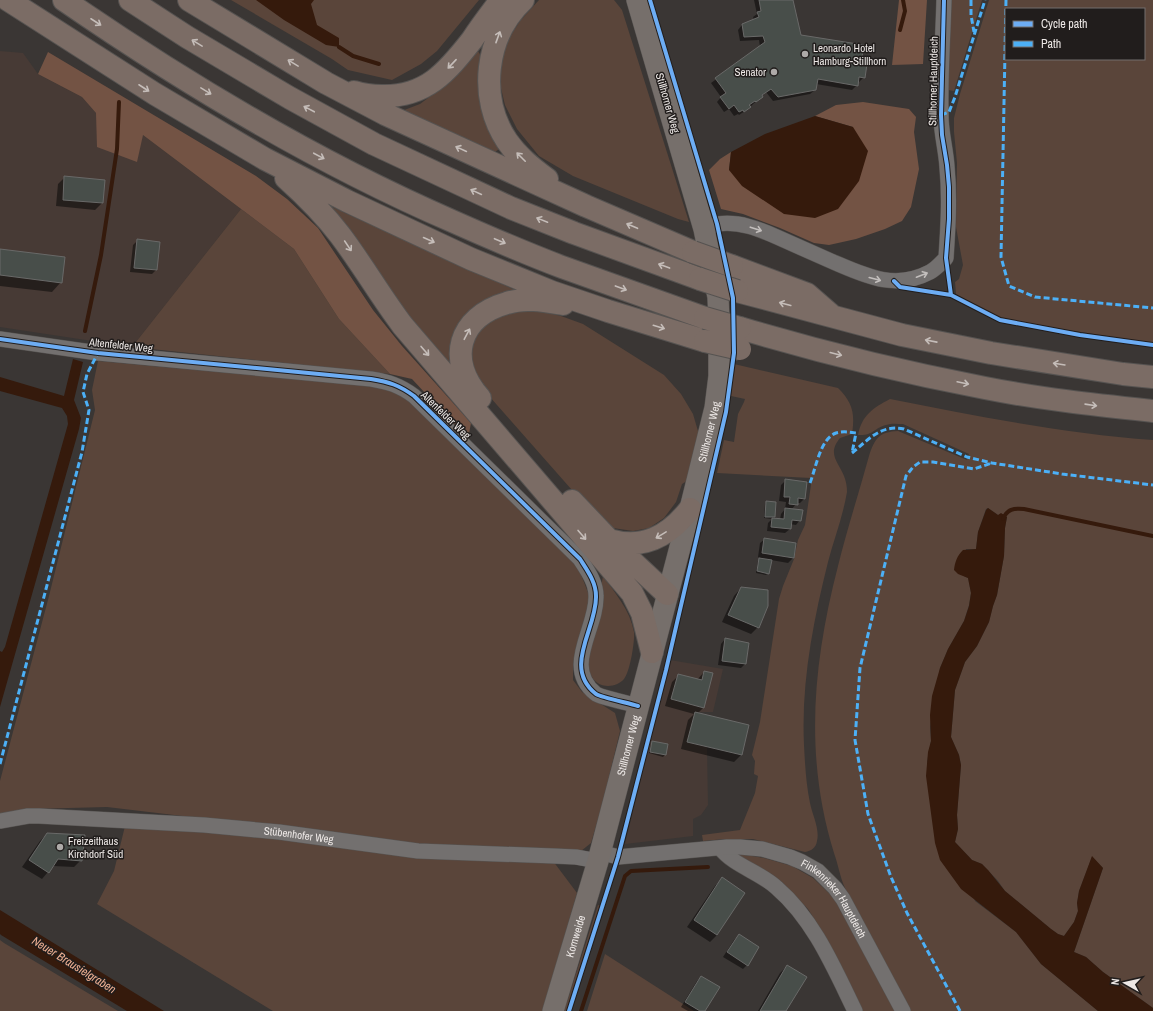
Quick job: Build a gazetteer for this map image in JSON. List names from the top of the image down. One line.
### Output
{"streets":{"main road":["Stillhorner Weg","Kornweide"],"street":["Stillhorner Hauptdeich","Altenfelder Weg","Stübenhofer Weg","Finkenrieker Hauptdeich"]},"crossings":[["Stillhorner Hauptdeich","Stillhorner Weg"],["Stillhorner Weg","Altenfelder Weg"],["Stillhorner Weg","Stübenhofer Weg"],["Stillhorner Weg","Finkenrieker Hauptdeich"],["Stillhorner Weg","Kornweide"],["Stübenhofer Weg","Finkenrieker Hauptdeich"],["Stübenhofer Weg","Kornweide"],["Finkenrieker Hauptdeich","Kornweide"]],"water":["Neuer Brausielgraben"],"places":["Leonardo Hotel Hamburg-Stillhorn","Senator","Freizeithaus Kirchdorf Süd"],"legend":["Cycle path","Path"],"north":"left"}
